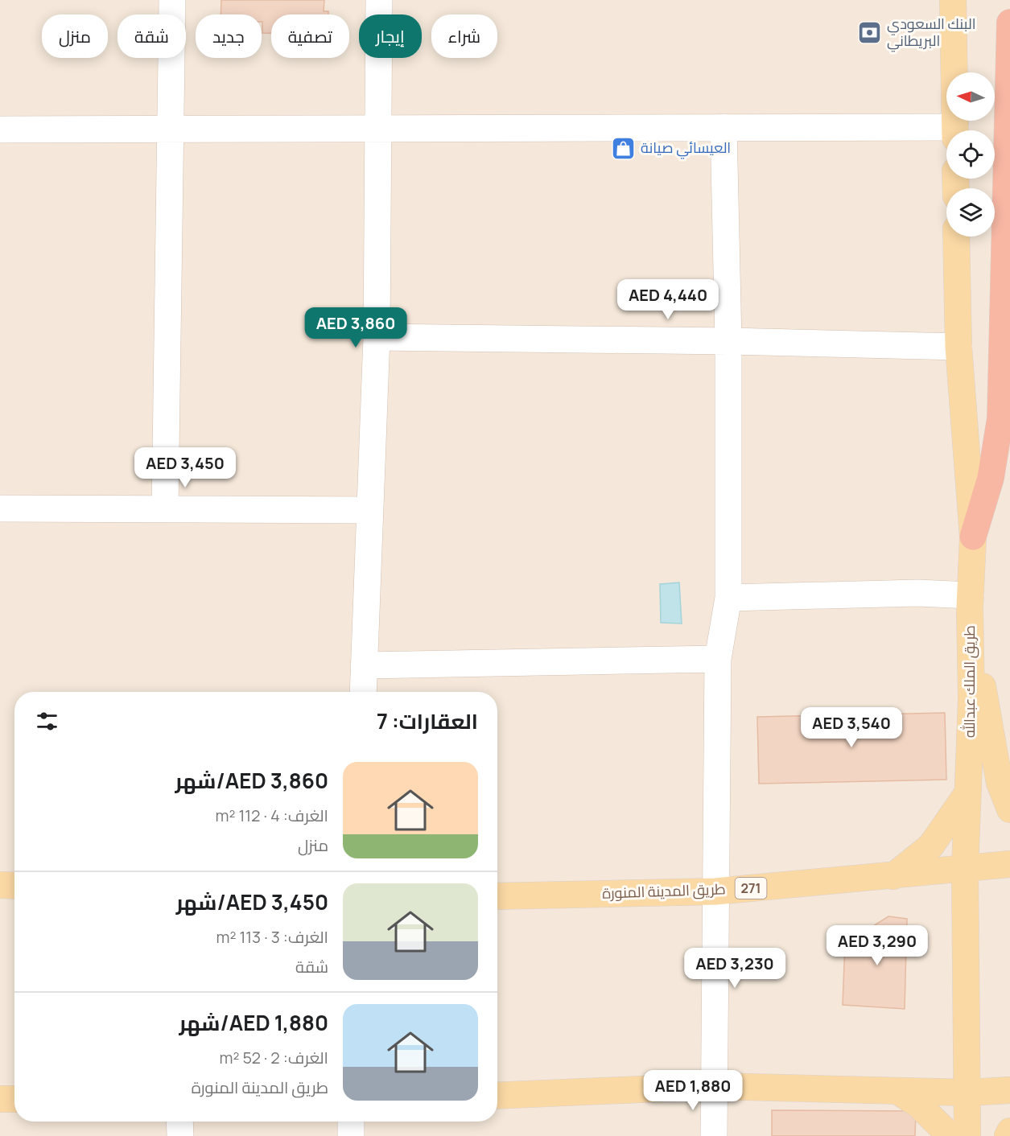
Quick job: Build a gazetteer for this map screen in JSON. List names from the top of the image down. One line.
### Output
{"streets":{"main road":["طريق الملك عبدالله","271","طريق المدينة المنورة"]},"crossings":[["طريق الملك عبدالله","طريق المدينة المنورة"]],"places":{"bank":["البنك السعودي البريطاني"],"shop":["العيسائي صيانة"]},"north":"left","page":{"chip":["شراء","إيجار","تصفية","جديد","شقة","منزل"],"price":["AED 4,440","AED 3,860","AED 3,450","AED 3,540","AED 3,290","AED 3,230","AED 1,880"],"heading":"العقارات: 7","list":[{"name":"AED 3,860/شهر","note":"الغرف: 4 · 112 m² · منزل"},{"name":"AED 3,450/شهر","note":"الغرف: 3 · 113 m² · شقة"},{"name":"AED 1,880/شهر","note":"الغرف: 2 · 52 m² · طريق المدينة المنورة"}]}}
